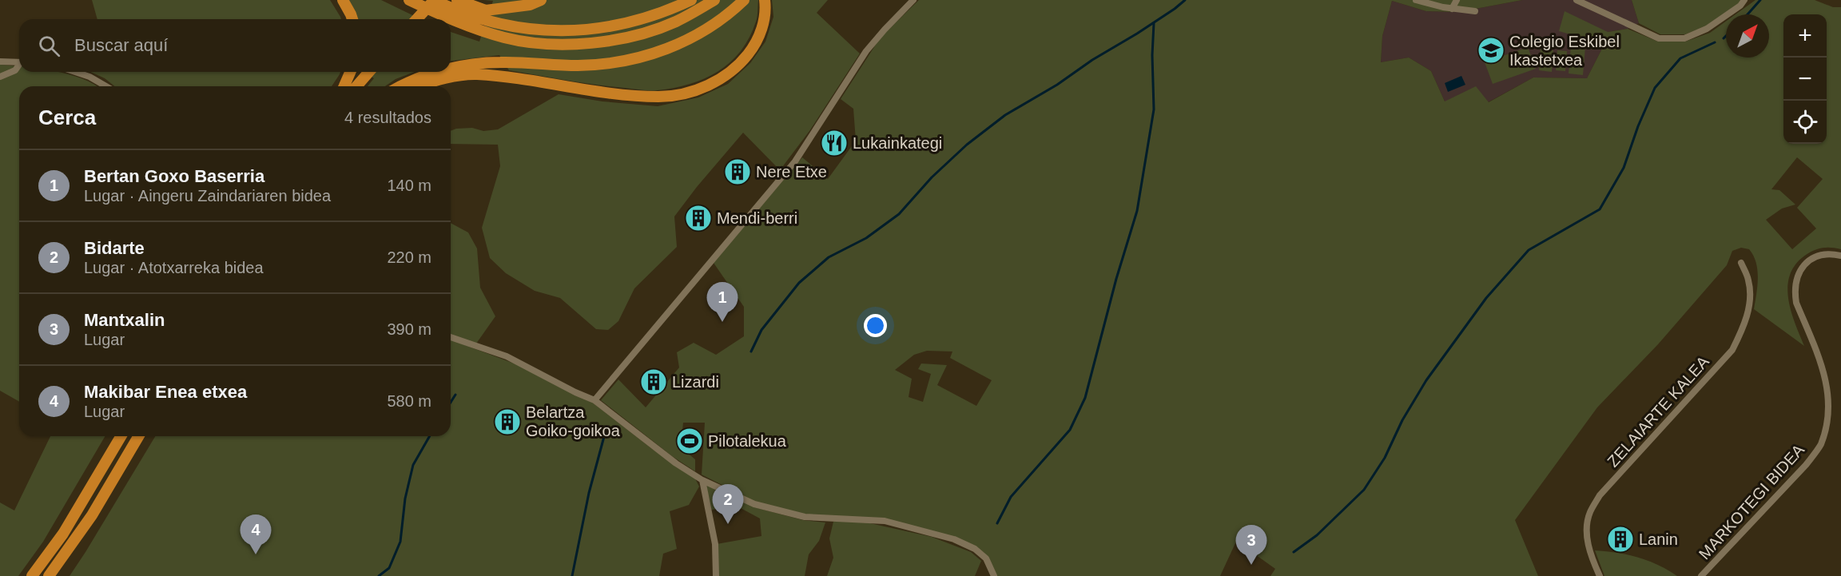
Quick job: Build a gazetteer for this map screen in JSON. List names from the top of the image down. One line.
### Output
{"streets":{"street":["ZELAIARTE KALEA","MARKOTEGI BIDEA"]},"places":{"school or university":["Colegio Eskibel Ikastetxea"],"restaurant":["Lukainkategi"],"building":["Nere Etxe","Mendi-berri","Lizardi","Belartza Goiko-goikoa","Lanin"],"sports":["Pilotalekua"]},"north":"top right","page":{"map_buttons":["+","−"],"search":"Buscar aquí","heading":["Cerca","4 resultados"],"list":[{"mark":"1","name":"Bertan Goxo Baserria","note":"Lugar · Aingeru Zaindariaren bidea","value":"140 m"},{"mark":"2","name":"Bidarte","note":"Lugar · Atotxarreka bidea","value":"220 m"},{"mark":"3","name":"Mantxalin","note":"Lugar","value":"390 m"},{"mark":"4","name":"Makibar Enea etxea","note":"Lugar","value":"580 m"}],"pins":["1","2","4","3"]}}
